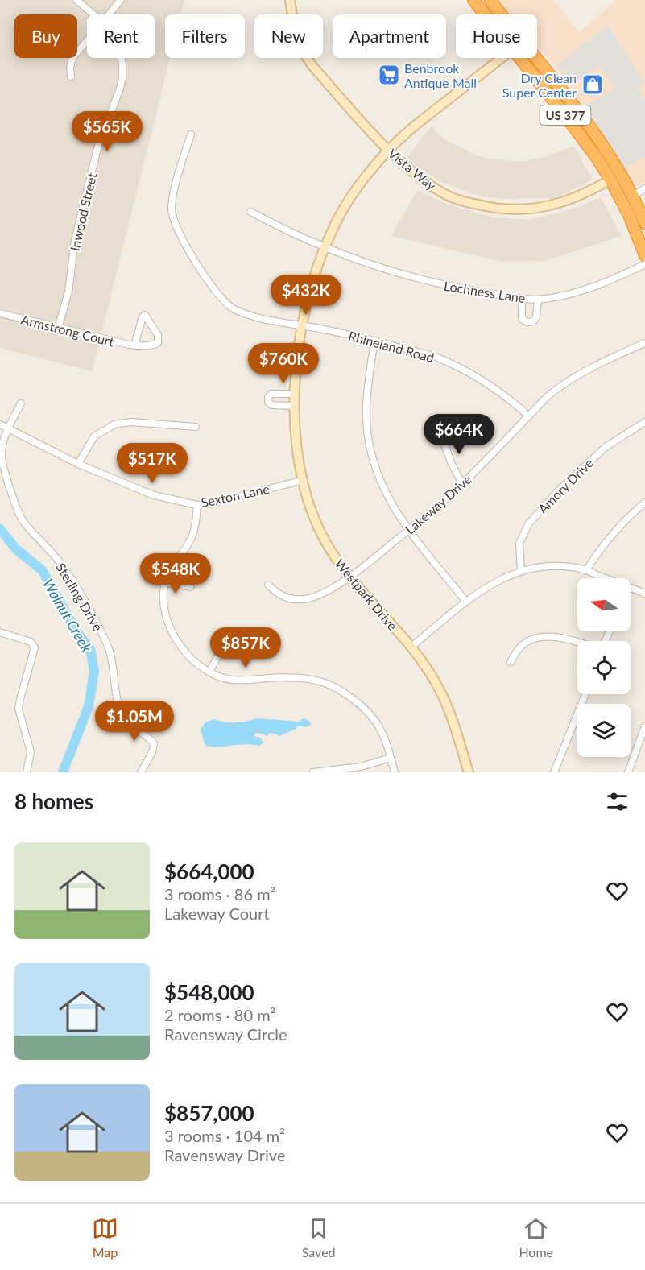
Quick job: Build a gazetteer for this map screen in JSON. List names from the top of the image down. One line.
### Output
{"streets":{"highway":["US 377"],"street":["Vista Way","Inwood Street","Lochness Lane","Armstrong Court","Rhineland Road","Amory Drive","Sexton Lane","Lakeway Drive","Westpark Drive","Sterling Drive"]},"crossings":[["US 377","Vista Way"],["Vista Way","Westpark Drive"],["Inwood Street","Armstrong Court"],["Lochness Lane","Westpark Drive"],["Rhineland Road","Lakeway Drive"],["Rhineland Road","Westpark Drive"],["Sexton Lane","Westpark Drive"],["Sexton Lane","Sterling Drive"],["Lakeway Drive","Westpark Drive"]],"water":["Walnut Creek"],"places":{"supermarket":["Benbrook Antique Mall"],"shop":["Dry Clean Super Center"]},"north":"left","page":{"chip":["Buy","Rent","Filters","New","Apartment","House"],"price":["$565K","$432K","$760K","$664K","$517K","$548K","$857K","$1.05M"],"heading":"8 homes","list":[{"name":"$664,000","note":"3 rooms · 86 m² · Lakeway Court"},{"name":"$548,000","note":"2 rooms · 80 m² · Ravensway Circle"},{"name":"$857,000","note":"3 rooms · 104 m² · Ravensway Drive"}],"tabs":["Map","Saved","Home"]}}
